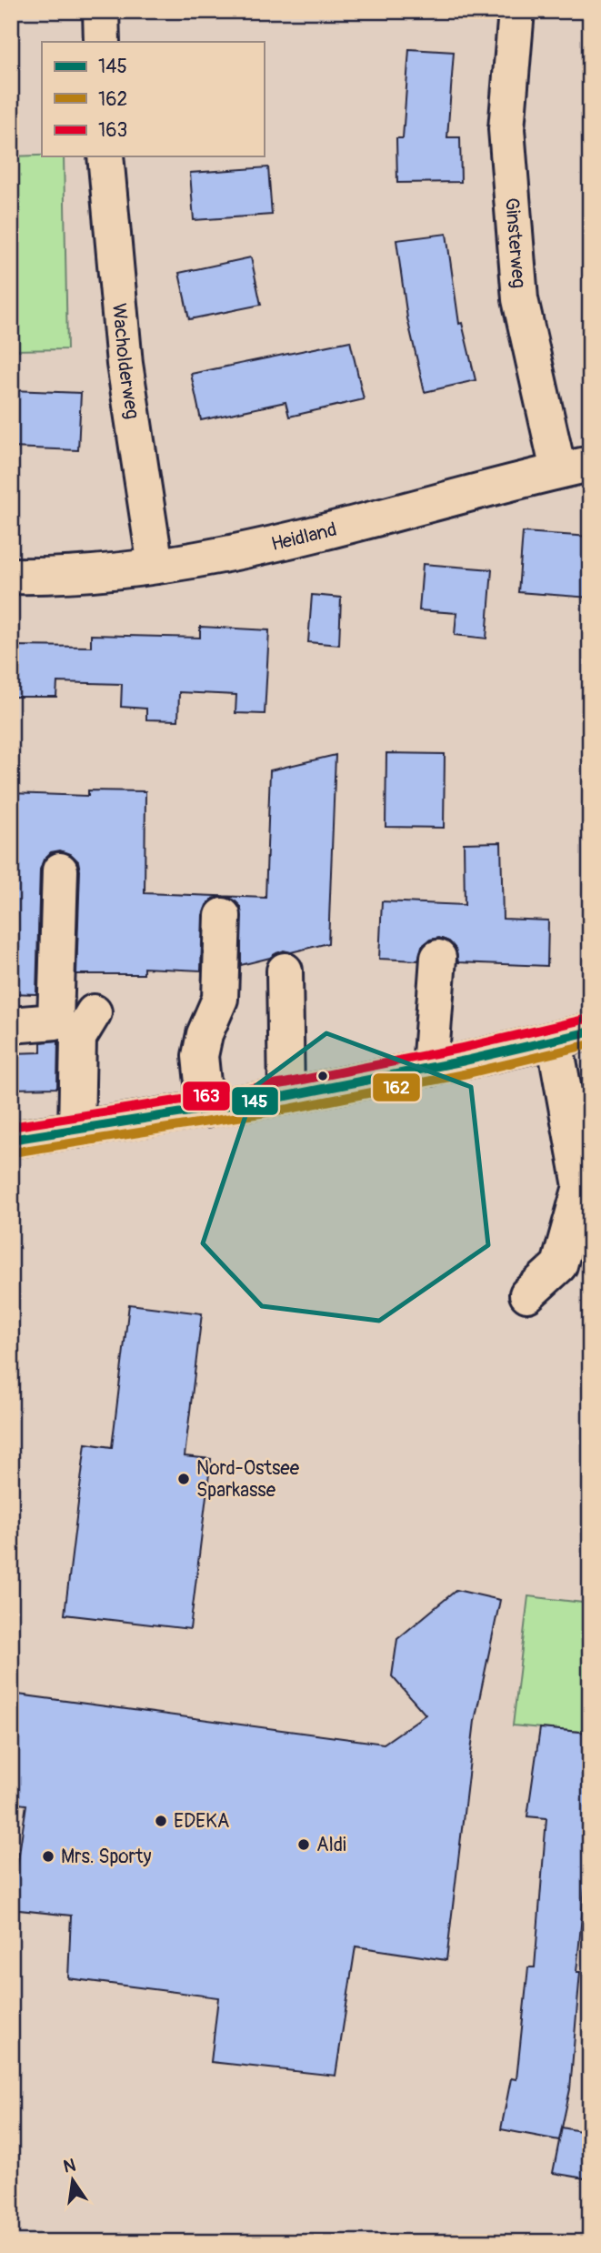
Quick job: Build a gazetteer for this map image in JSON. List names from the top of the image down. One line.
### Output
{"streets":{"street":["Ginsterweg","Wacholderweg","Heidland"]},"crossings":[["Ginsterweg","Heidland"],["Wacholderweg","Heidland"]],"places":["Nord-Ostsee Sparkasse","EDEKA","Aldi","Mrs. Sporty"],"lines":["transit line 163","transit line 145","transit line 162"],"legend":["145","162","163"],"north":"top"}
